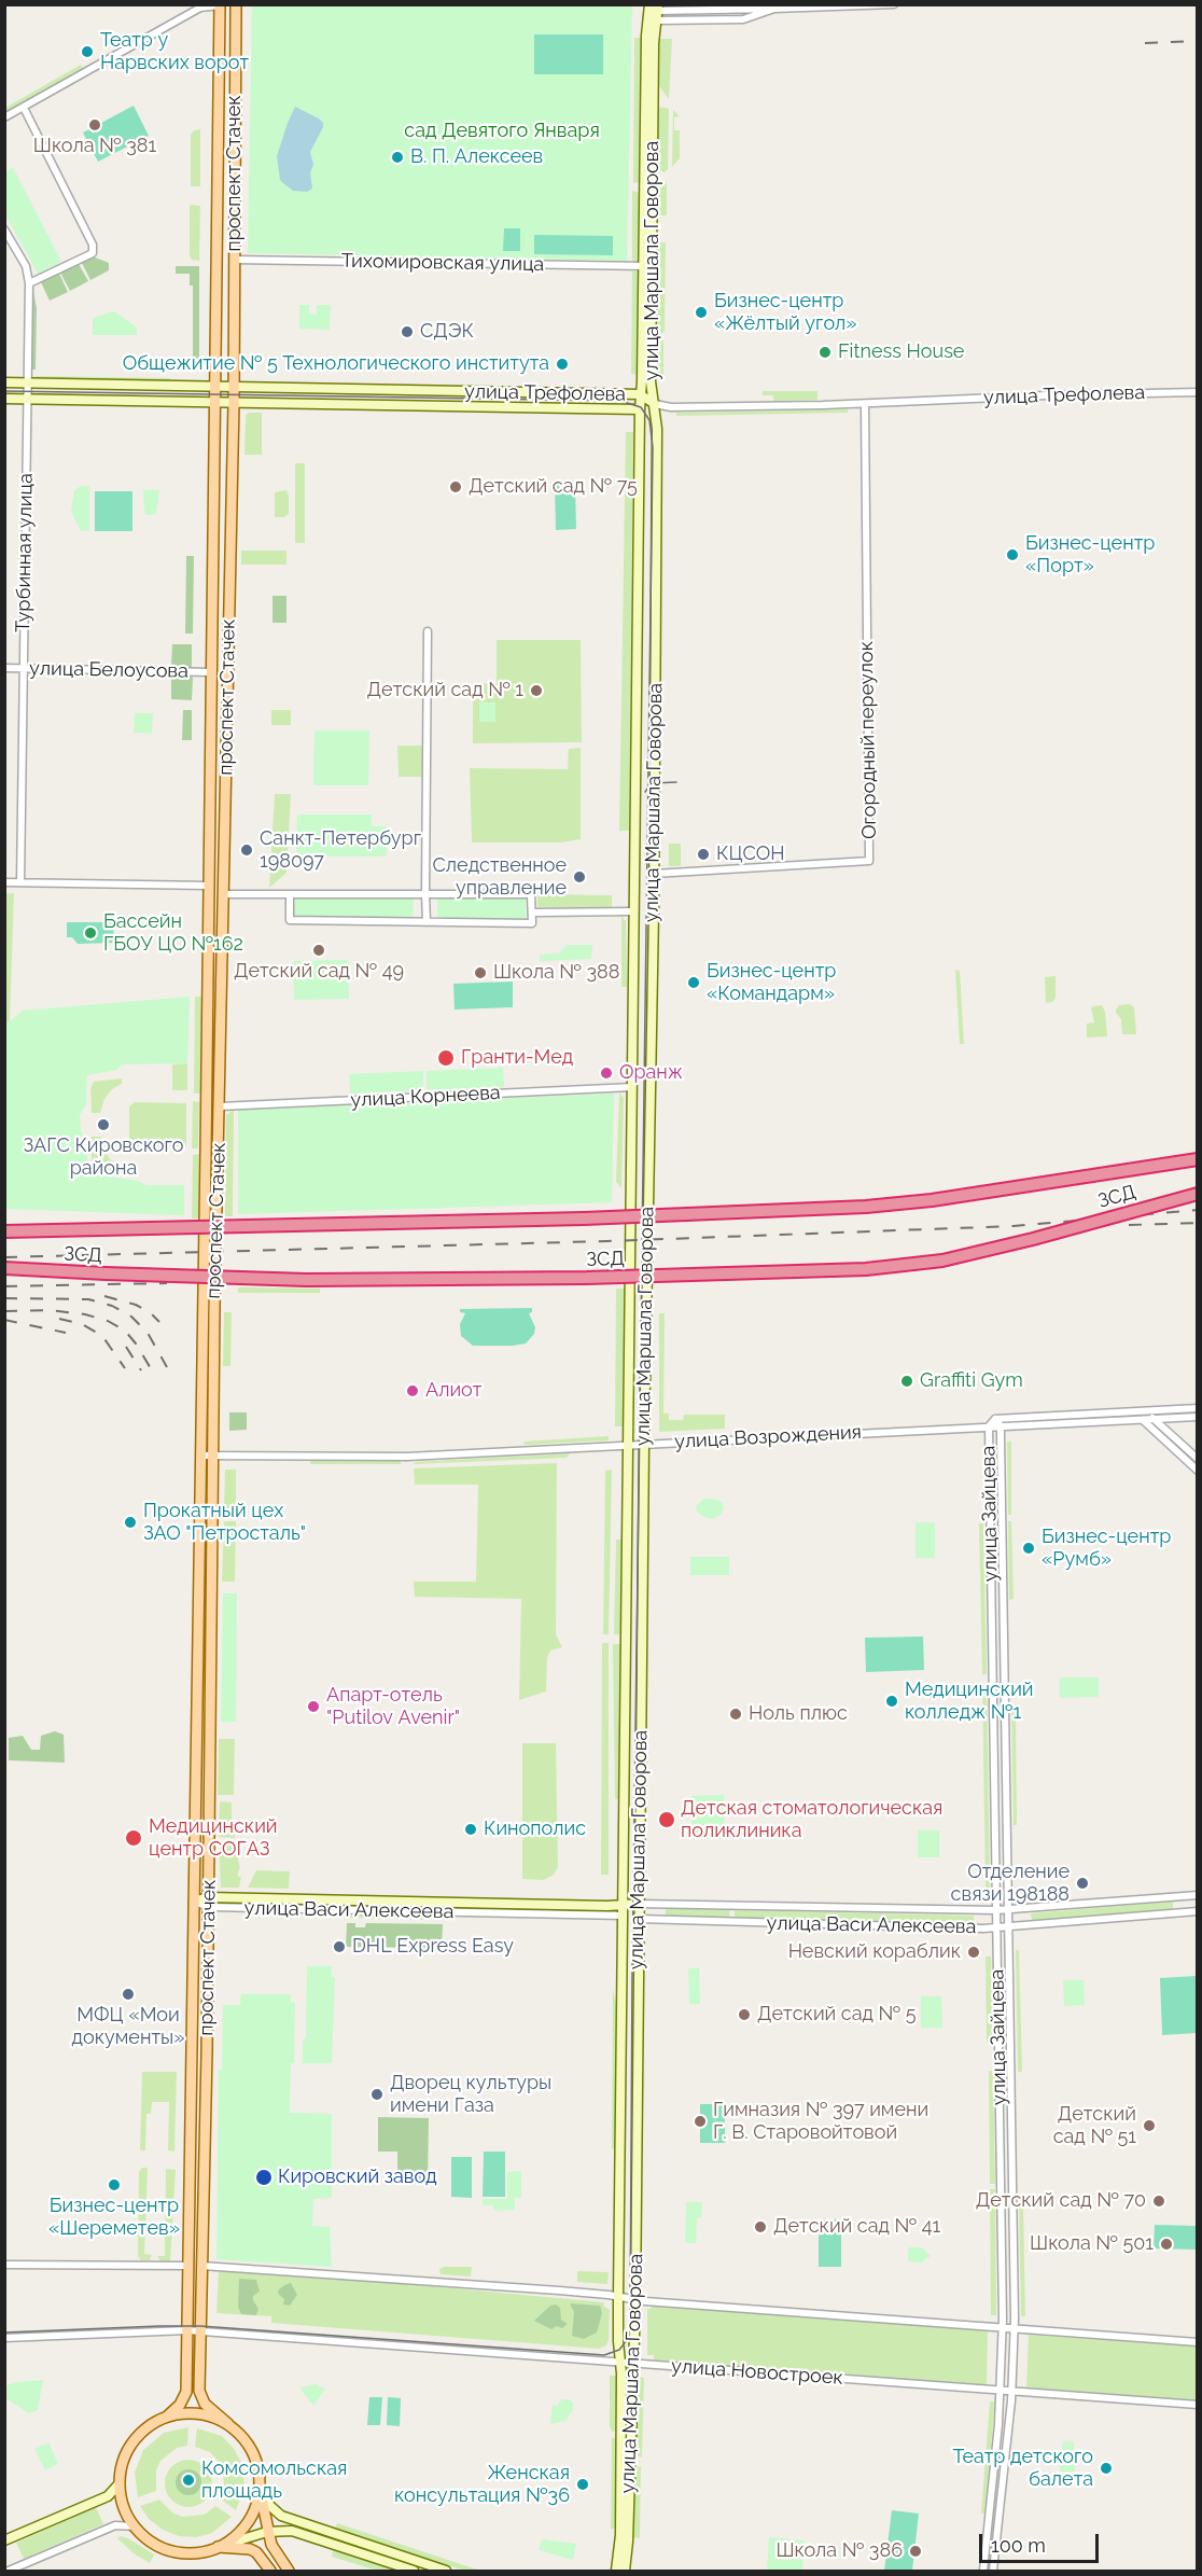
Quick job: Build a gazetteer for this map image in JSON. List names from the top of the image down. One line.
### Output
{"streets":{"highway":["ЗСД"],"main road":["проспект Стачек","улица Маршала Говорова","улица Трефолева","улица Васи Алексеева"],"street":["Тихомировская улица","Турбинная улица","улица Белоусова","Огородный переулок","улица Корнеева","улица Возрождения","улица Зайцева","улица Новостроек"]},"crossings":[["проспект Стачек","Тихомировская улица"],["проспект Стачек","улица Трефолева"],["проспект Стачек","улица Белоусова"],["проспект Стачек","улица Корнеева"],["проспект Стачек","улица Возрождения"],["проспект Стачек","улица Васи Алексеева"],["проспект Стачек","улица Новостроек"],["улица Маршала Говорова","Тихомировская улица"],["улица Маршала Говорова","улица Трефолева"],["улица Маршала Говорова","Огородный переулок"],["улица Маршала Говорова","улица Корнеева"],["улица Маршала Говорова","улица Возрождения"],["улица Маршала Говорова","улица Васи Алексеева"],["улица Маршала Говорова","улица Новостроек"],["улица Трефолева","Турбинная улица"],["улица Трефолева","Огородный переулок"],["Турбинная улица","улица Белоусова"],["улица Возрождения","улица Зайцева"],["улица Зайцева","улица Васи Алексеева"],["улица Зайцева","улица Новостроек"]],"parks":["сад Девятого Января"],"places":["Театр у Нарвских ворот","Школа № 381","В. П. Алексеев","Бизнес-центр «Жёлтый угол»","СДЭК","Fitness House","Общежитие № 5 Технологического института","Детский сад № 75","Бизнес-центр «Порт»","Детский сад № 1","Санкт-Петербург 198097","КЦСОН","Следственное управление","Бассейн ГБОУ ЦО №162","Детский сад № 49","Школа № 388","Бизнес-центр «Командарм»","Гранти-Мед","Оранж","ЗАГС Кировского района","Graffiti Gym","Алиот","Прокатный цех ЗАО \"Петросталь\"","Бизнес-центр «Румб»","Медицинский колледж №1","Апарт-отель \"Putilov Avenir\"","Ноль плюс","Детская стоматологическая поликлиника","Кинополис","Медицинский центр СОГАЗ","Отделение связи 198188","DHL Express Easy","Невский кораблик","МФЦ «Мои документы»","Детский сад № 5","Дворец культуры имени Газа","Гимназия № 397 имени Г. В. Старовойтовой","Детский сад № 51","Кировский завод","Бизнес-центр «Шереметев»","Детский сад № 70","Детский сад № 41","Школа № 501","Театр детского балета","Комсомольская площадь","Женская консультация №36","Школа № 386"],"scale_bar":"100 m"}
